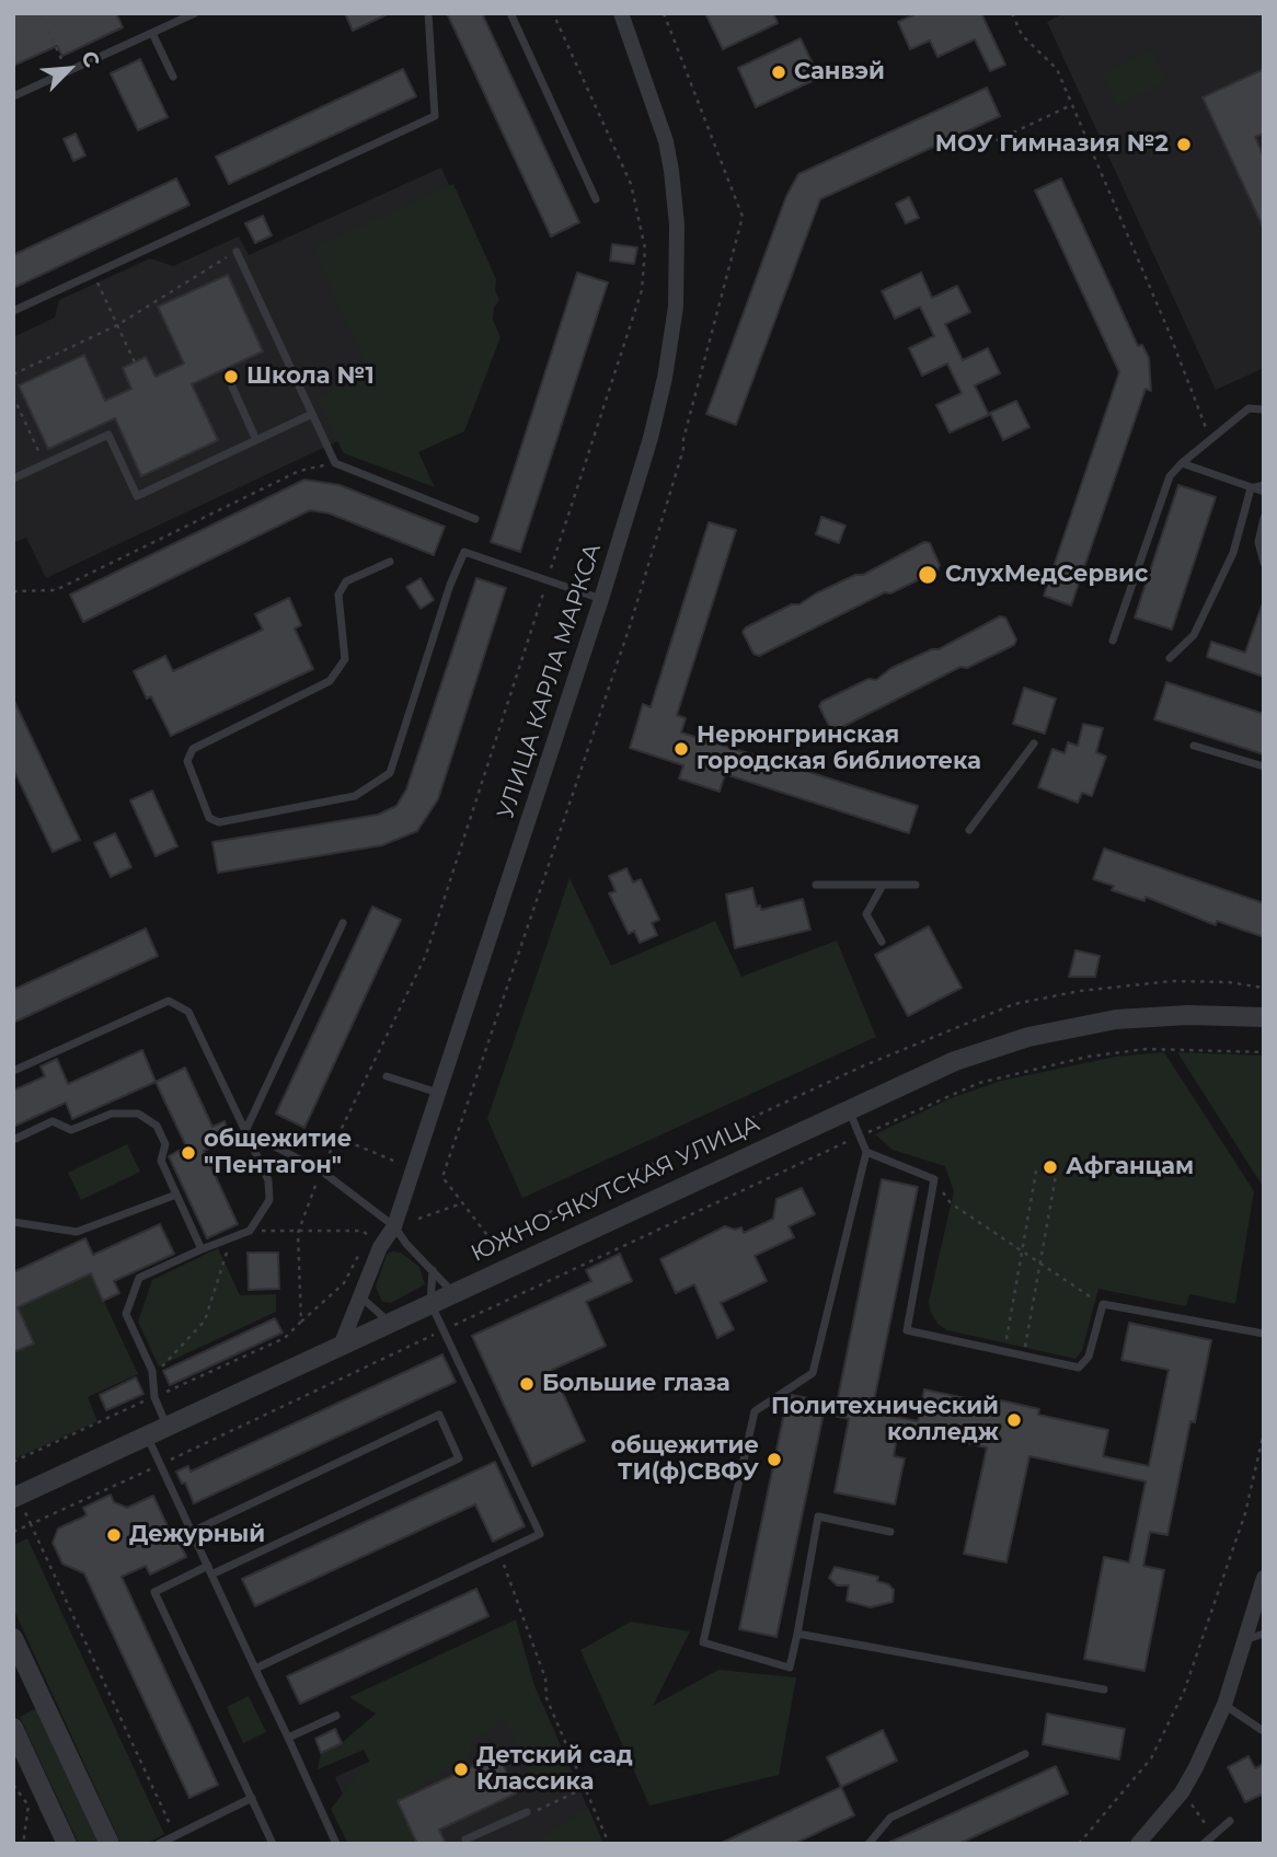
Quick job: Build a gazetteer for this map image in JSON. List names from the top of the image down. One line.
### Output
{"streets":{"street":["УЛИЦА КАРЛА МАРКСА","ЮЖНО-ЯКУТСКАЯ УЛИЦА"]},"crossings":[["УЛИЦА КАРЛА МАРКСА","ЮЖНО-ЯКУТСКАЯ УЛИЦА"]],"places":["Санвэй","МОУ Гимназия №2","Школа №1","СлухМедСервис","Нерюнгринская городская библиотека","общежитие \"Пентагон\"","Афганцам","Большие глаза","Политехнический колледж","общежитие ТИ(ф)СВФУ","Дежурный","Детский сад Классика"],"north":"top right"}
